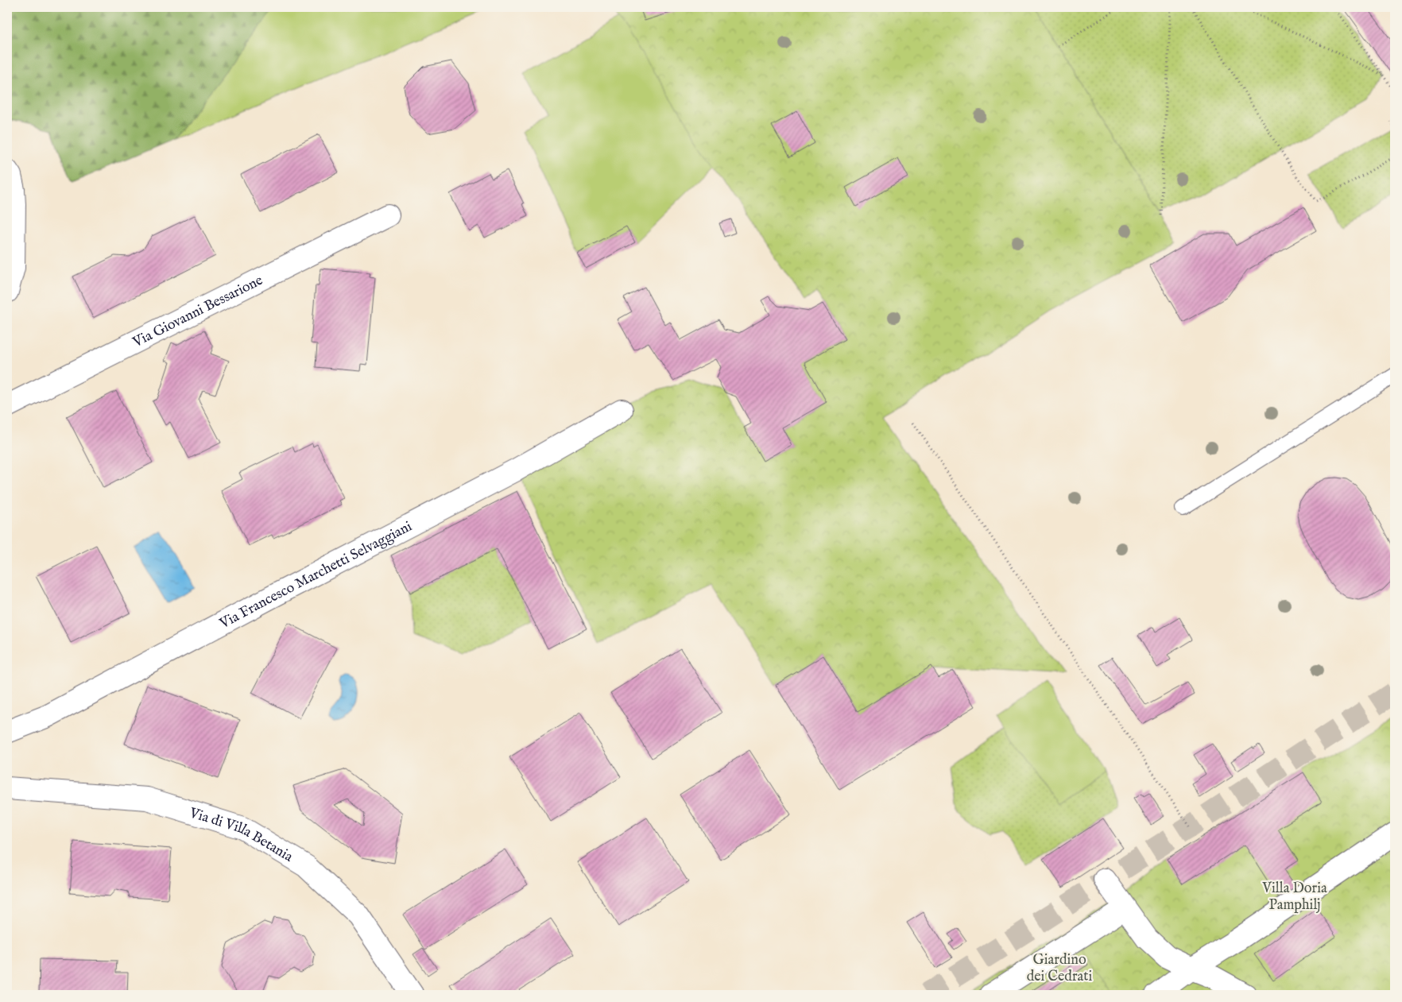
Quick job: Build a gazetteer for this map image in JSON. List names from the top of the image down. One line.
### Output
{"streets":{"street":["Via Giovanni Bessarione","Via Francesco Marchetti Selvaggiani","Via di Villa Betania"]},"parks":["Villa Doria Pamphilj","Giardino dei Cedrati"]}
